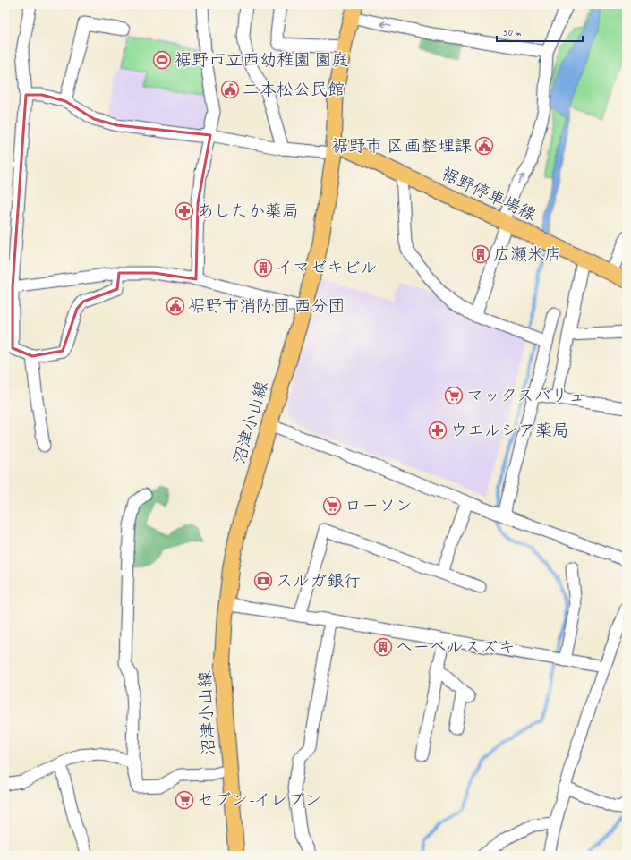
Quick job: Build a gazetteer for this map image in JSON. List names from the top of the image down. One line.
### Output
{"streets":{"main road":["裾野停車場線","沼津小山線"]},"crossings":[["裾野停車場線","沼津小山線"]],"places":{"sports":["裾野市立西幼稚園 園庭"],"public building":["二本松公民館","裾野市 区画整理課","裾野市消防団 西分団"],"pharmacy":["あしたか薬局","ウエルシア薬局"],"building":["広瀬米店","イマゼキビル","ヘーベルスズキ"],"supermarket":["マックスバリュ","ローソン","セブン-イレブン"],"bank":["スルガ銀行"]},"scale_bar":"50 m"}
